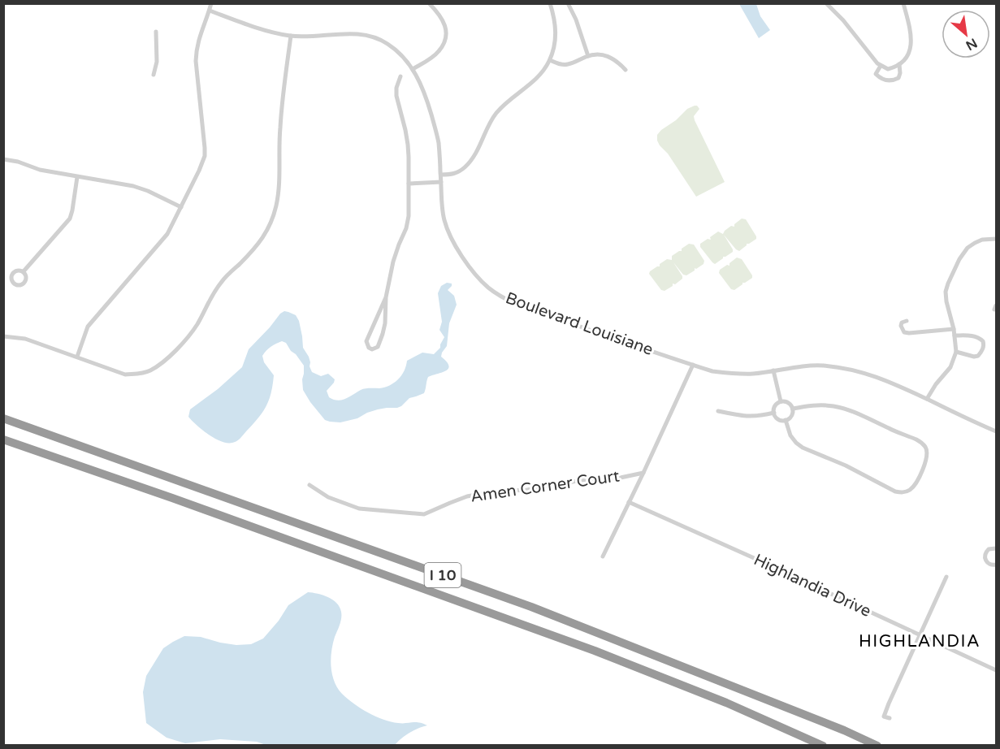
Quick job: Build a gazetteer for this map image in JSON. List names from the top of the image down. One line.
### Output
{"streets":{"highway":["I 10"],"street":["Boulevard Louisiane","Amen Corner Court","Highlandia Drive"]},"districts":["HIGHLANDIA"],"north":"bottom right"}
